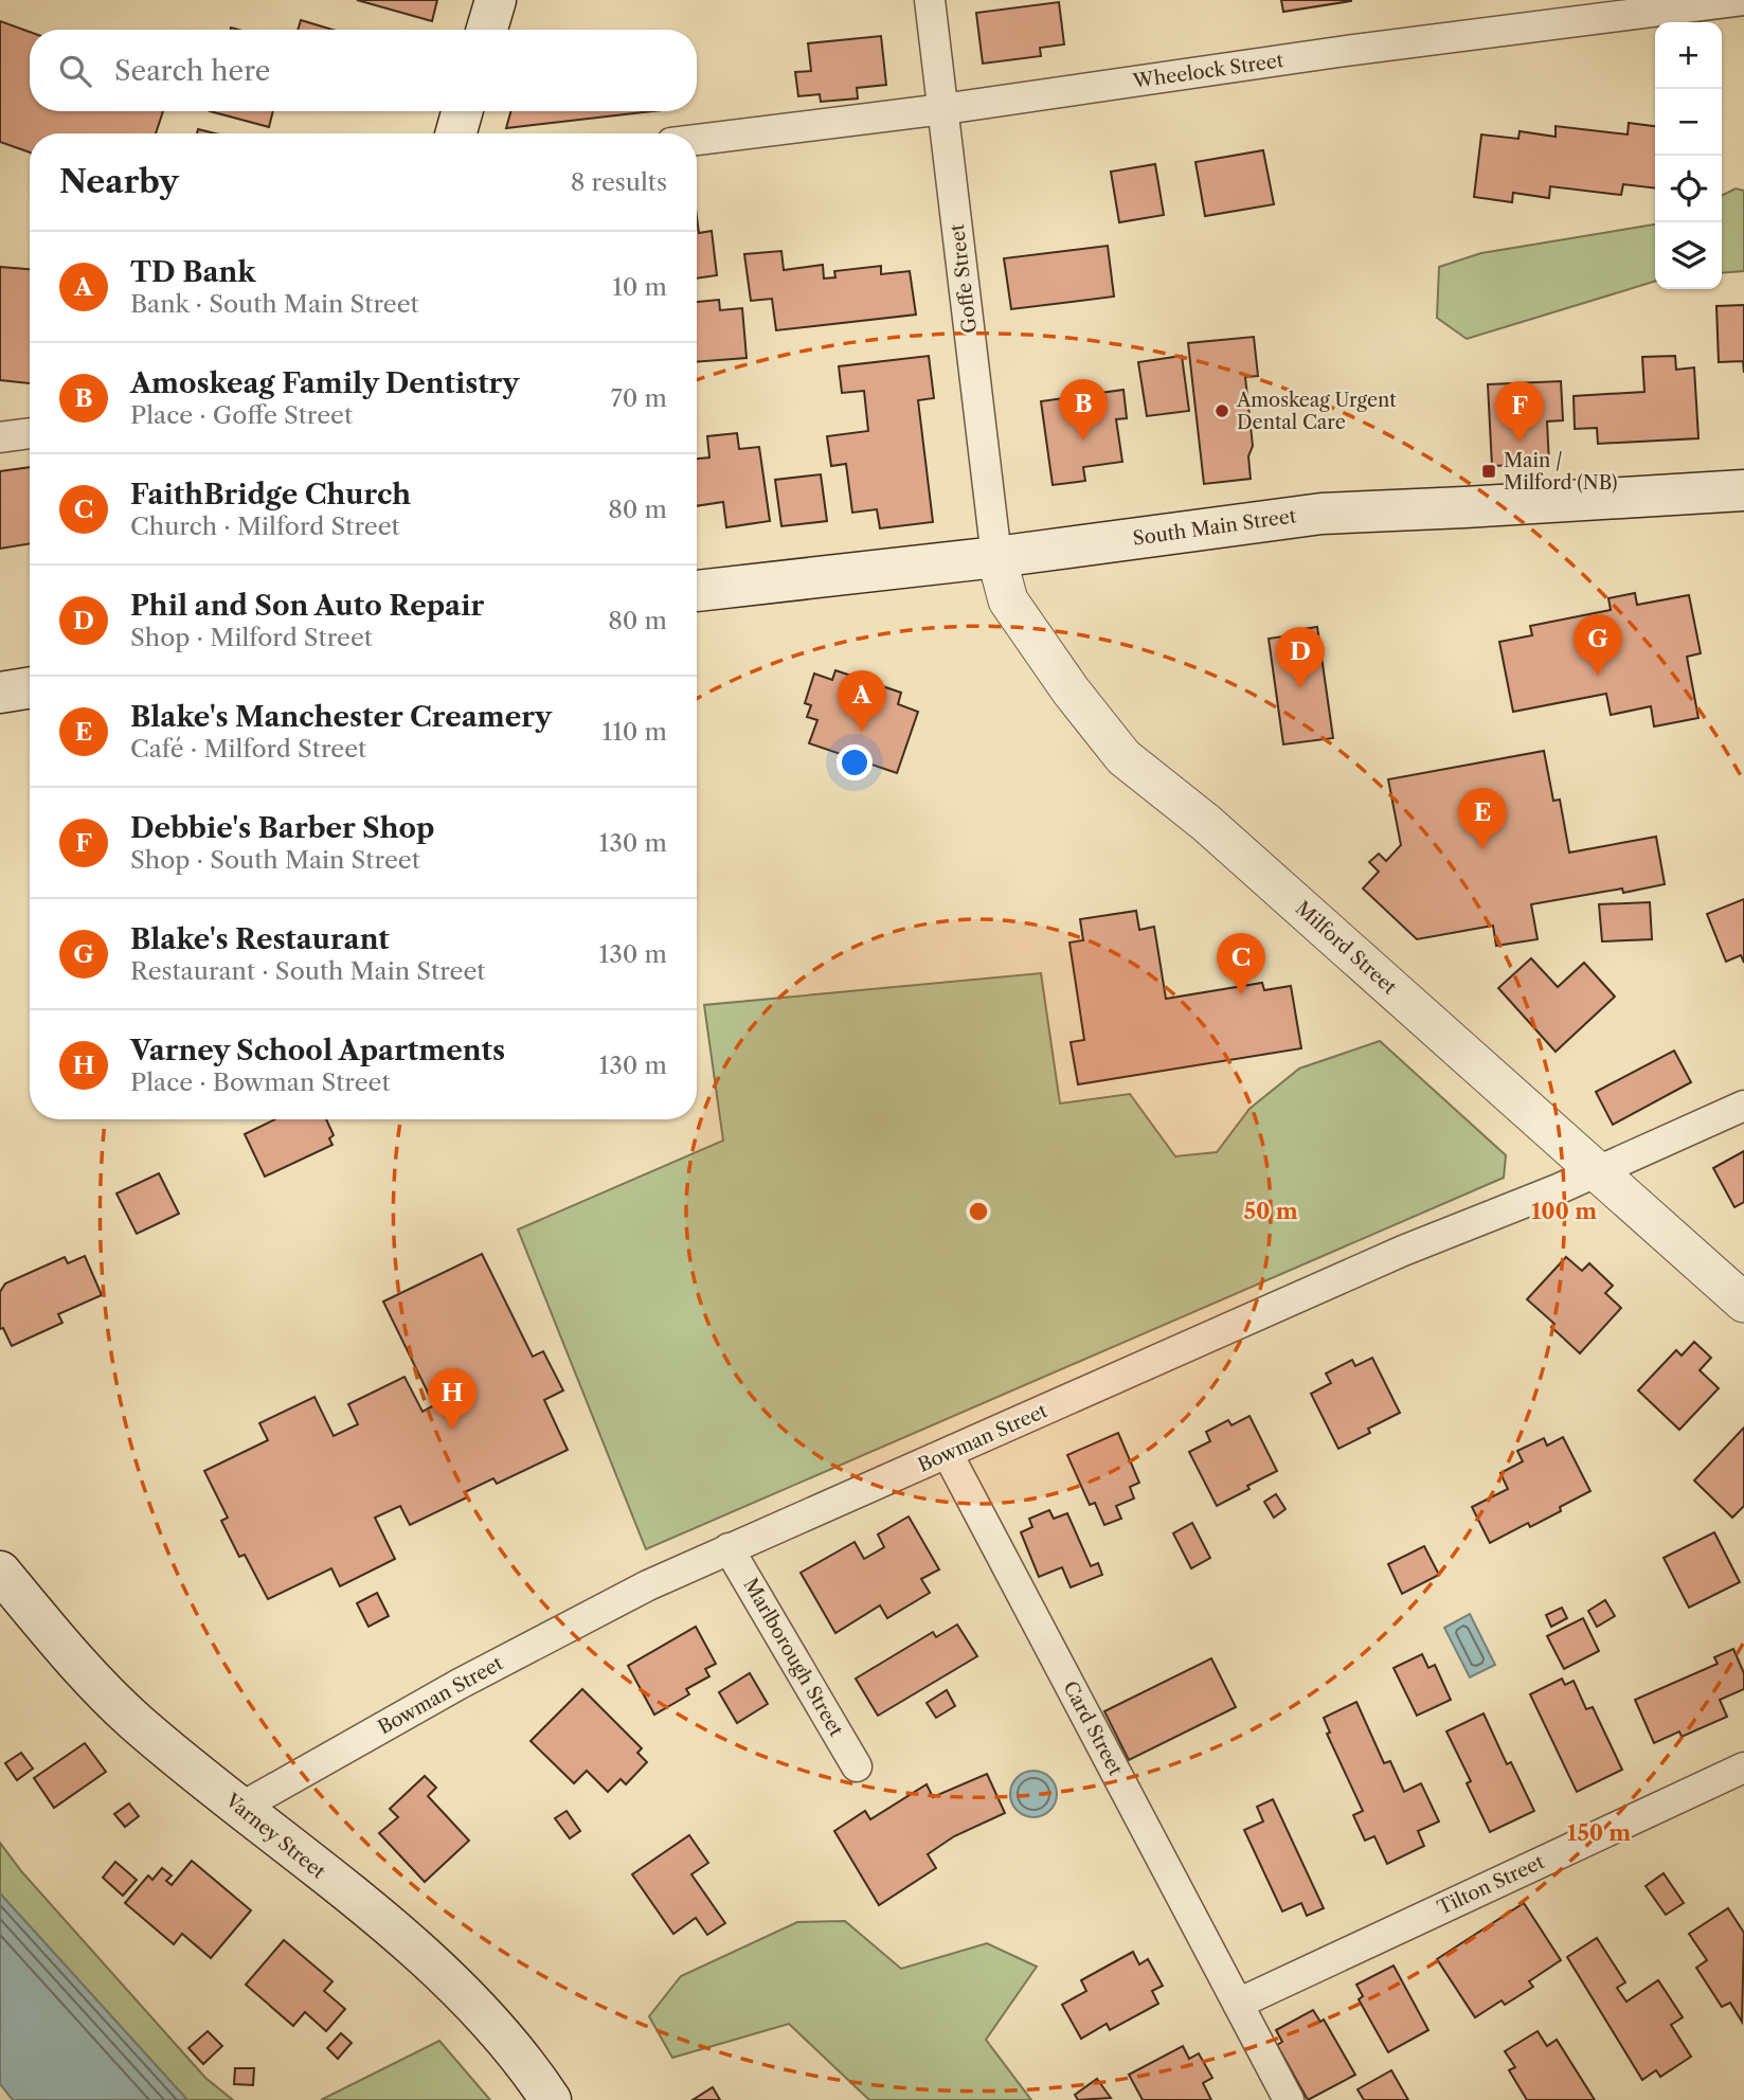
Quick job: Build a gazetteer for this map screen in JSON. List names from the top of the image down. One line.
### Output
{"streets":{"main road":["South Main Street","Varney Street"],"street":["Wheelock Street","Goffe Street","Milford Street","Bowman Street","Marlborough Street","Card Street","Tilton Street"]},"crossings":[["Wheelock Street","Goffe Street"],["Goffe Street","South Main Street"],["Goffe Street","Milford Street"],["South Main Street","Milford Street"],["Milford Street","Bowman Street"],["Bowman Street","Marlborough Street"],["Bowman Street","Card Street"],["Bowman Street","Varney Street"],["Card Street","Tilton Street"]],"places":{"other":["Amoskeag Urgent Dental Care"],"transit":["Main / Milford (NB)"]},"page":{"map_buttons":["+","−"],"search":"Search here","heading":["Nearby","8 results"],"list":[{"mark":"A","name":"TD Bank","note":"Bank · South Main Street","value":"10 m"},{"mark":"B","name":"Amoskeag Family Dentistry","note":"Place · Goffe Street","value":"70 m"},{"mark":"C","name":"FaithBridge Church","note":"Church · Milford Street","value":"80 m"},{"mark":"D","name":"Phil and Son Auto Repair","note":"Shop · Milford Street","value":"80 m"},{"mark":"E","name":"Blake's Manchester Creamery","note":"Café · Milford Street","value":"110 m"},{"mark":"F","name":"Debbie's Barber Shop","note":"Shop · South Main Street","value":"130 m"},{"mark":"G","name":"Blake's Restaurant","note":"Restaurant · South Main Street","value":"130 m"},{"mark":"H","name":"Varney School Apartments","note":"Place · Bowman Street","value":"130 m"}],"pins":["B","F","G","D","A","E","C","H"]},"rings":["50 m","100 m","150 m"]}
